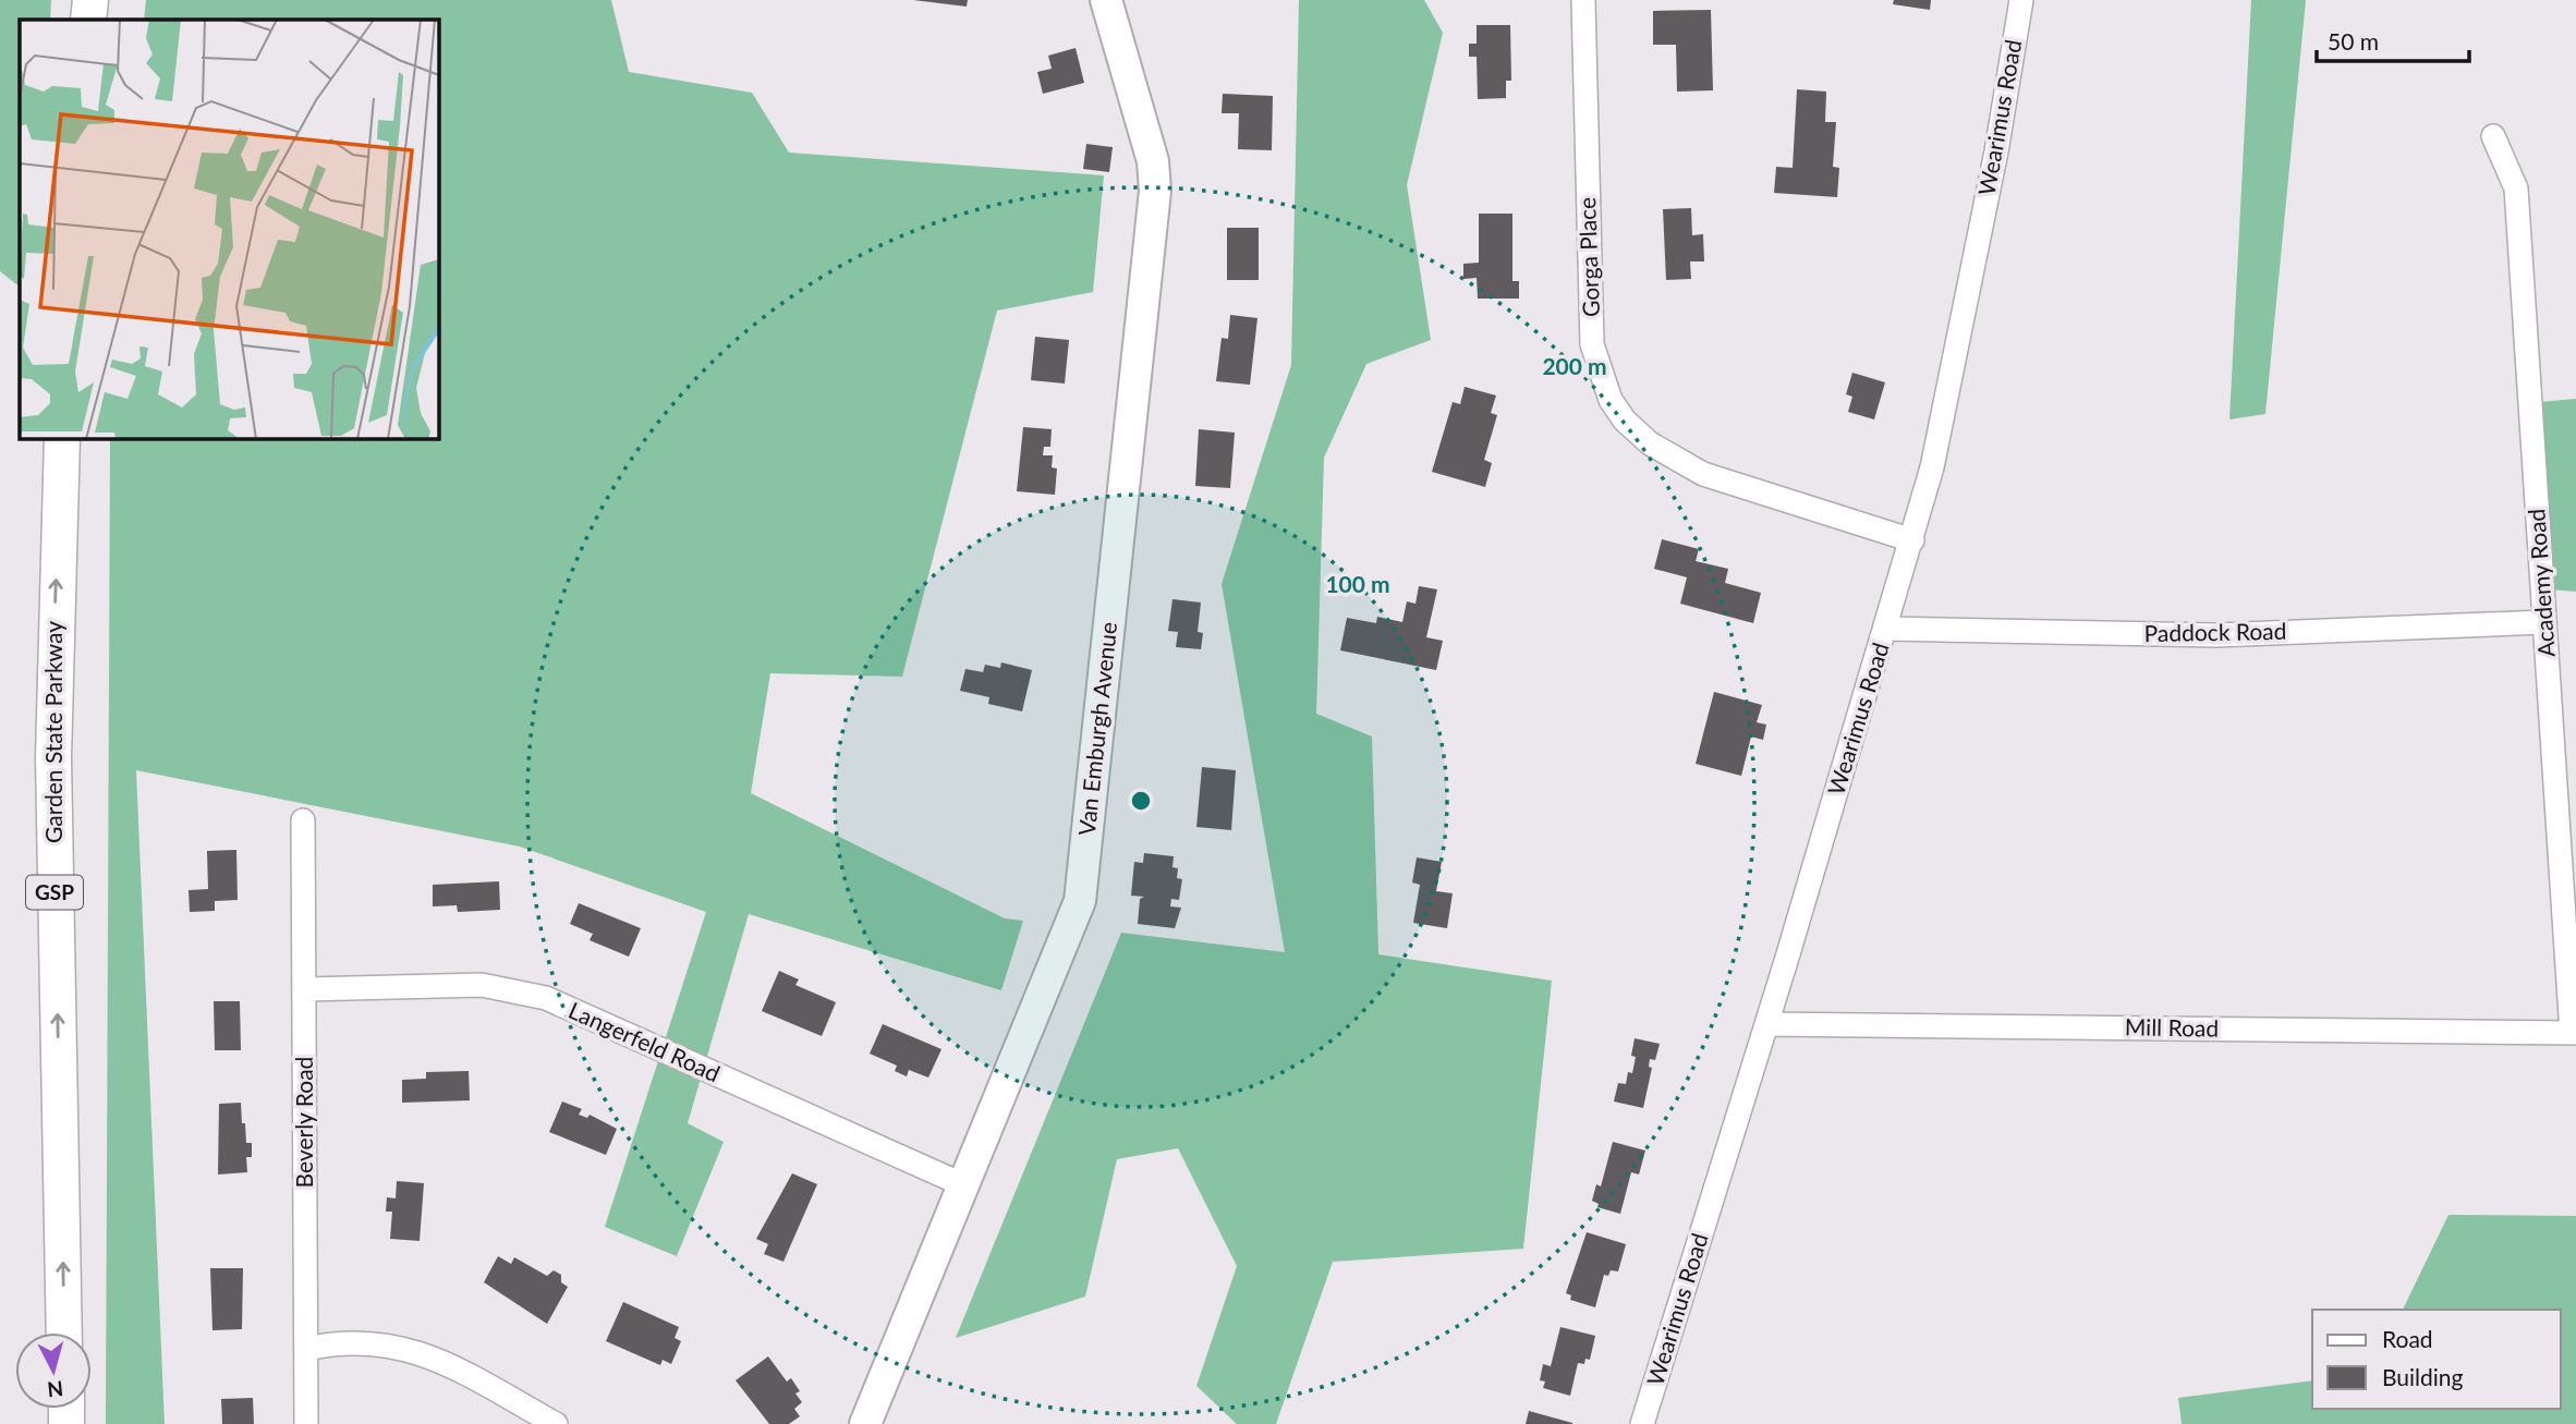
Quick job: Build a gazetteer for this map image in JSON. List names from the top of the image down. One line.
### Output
{"streets":{"highway":["Garden State Parkway","GSP"],"main road":["Van Emburgh Avenue"],"street":["Wearimus Road","Gorga Place","Academy Road","Paddock Road","Mill Road","Langerfeld Road","Beverly Road"]},"crossings":[["Wearimus Road","Gorga Place"],["Wearimus Road","Paddock Road"],["Wearimus Road","Mill Road"],["Academy Road","Paddock Road"],["Academy Road","Mill Road"],["Van Emburgh Avenue","Langerfeld Road"],["Langerfeld Road","Beverly Road"]],"one_way":["Garden State Parkway"],"legend":["Road","Building"],"scale_bar":"50 m","north":"bottom","rings":["200 m","100 m"]}
